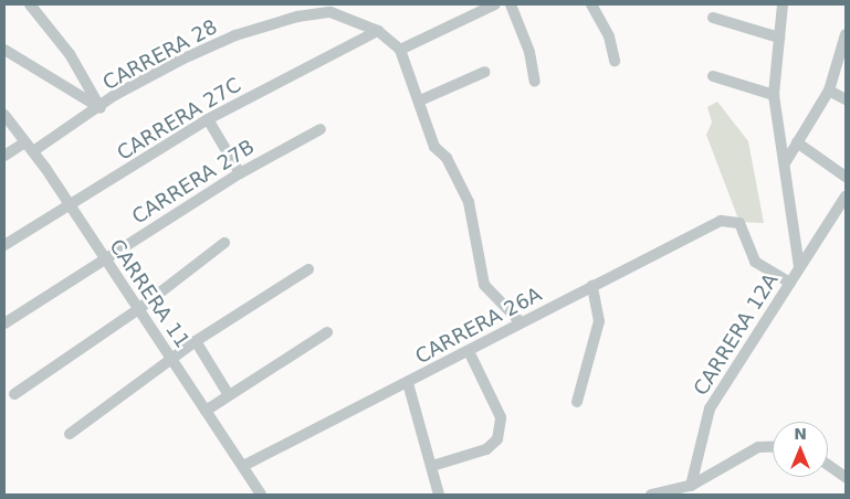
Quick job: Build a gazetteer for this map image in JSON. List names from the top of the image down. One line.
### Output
{"streets":{"street":["CARRERA 28","CARRERA 27C","CARRERA 27B","CARRERA 11","CARRERA 26A","CARRERA 12A"]},"crossings":[["CARRERA 28","CARRERA 27C"],["CARRERA 28","CARRERA 11"],["CARRERA 27C","CARRERA 11"],["CARRERA 27B","CARRERA 11"],["CARRERA 11","CARRERA 26A"],["CARRERA 26A","CARRERA 12A"]],"north":"top"}
